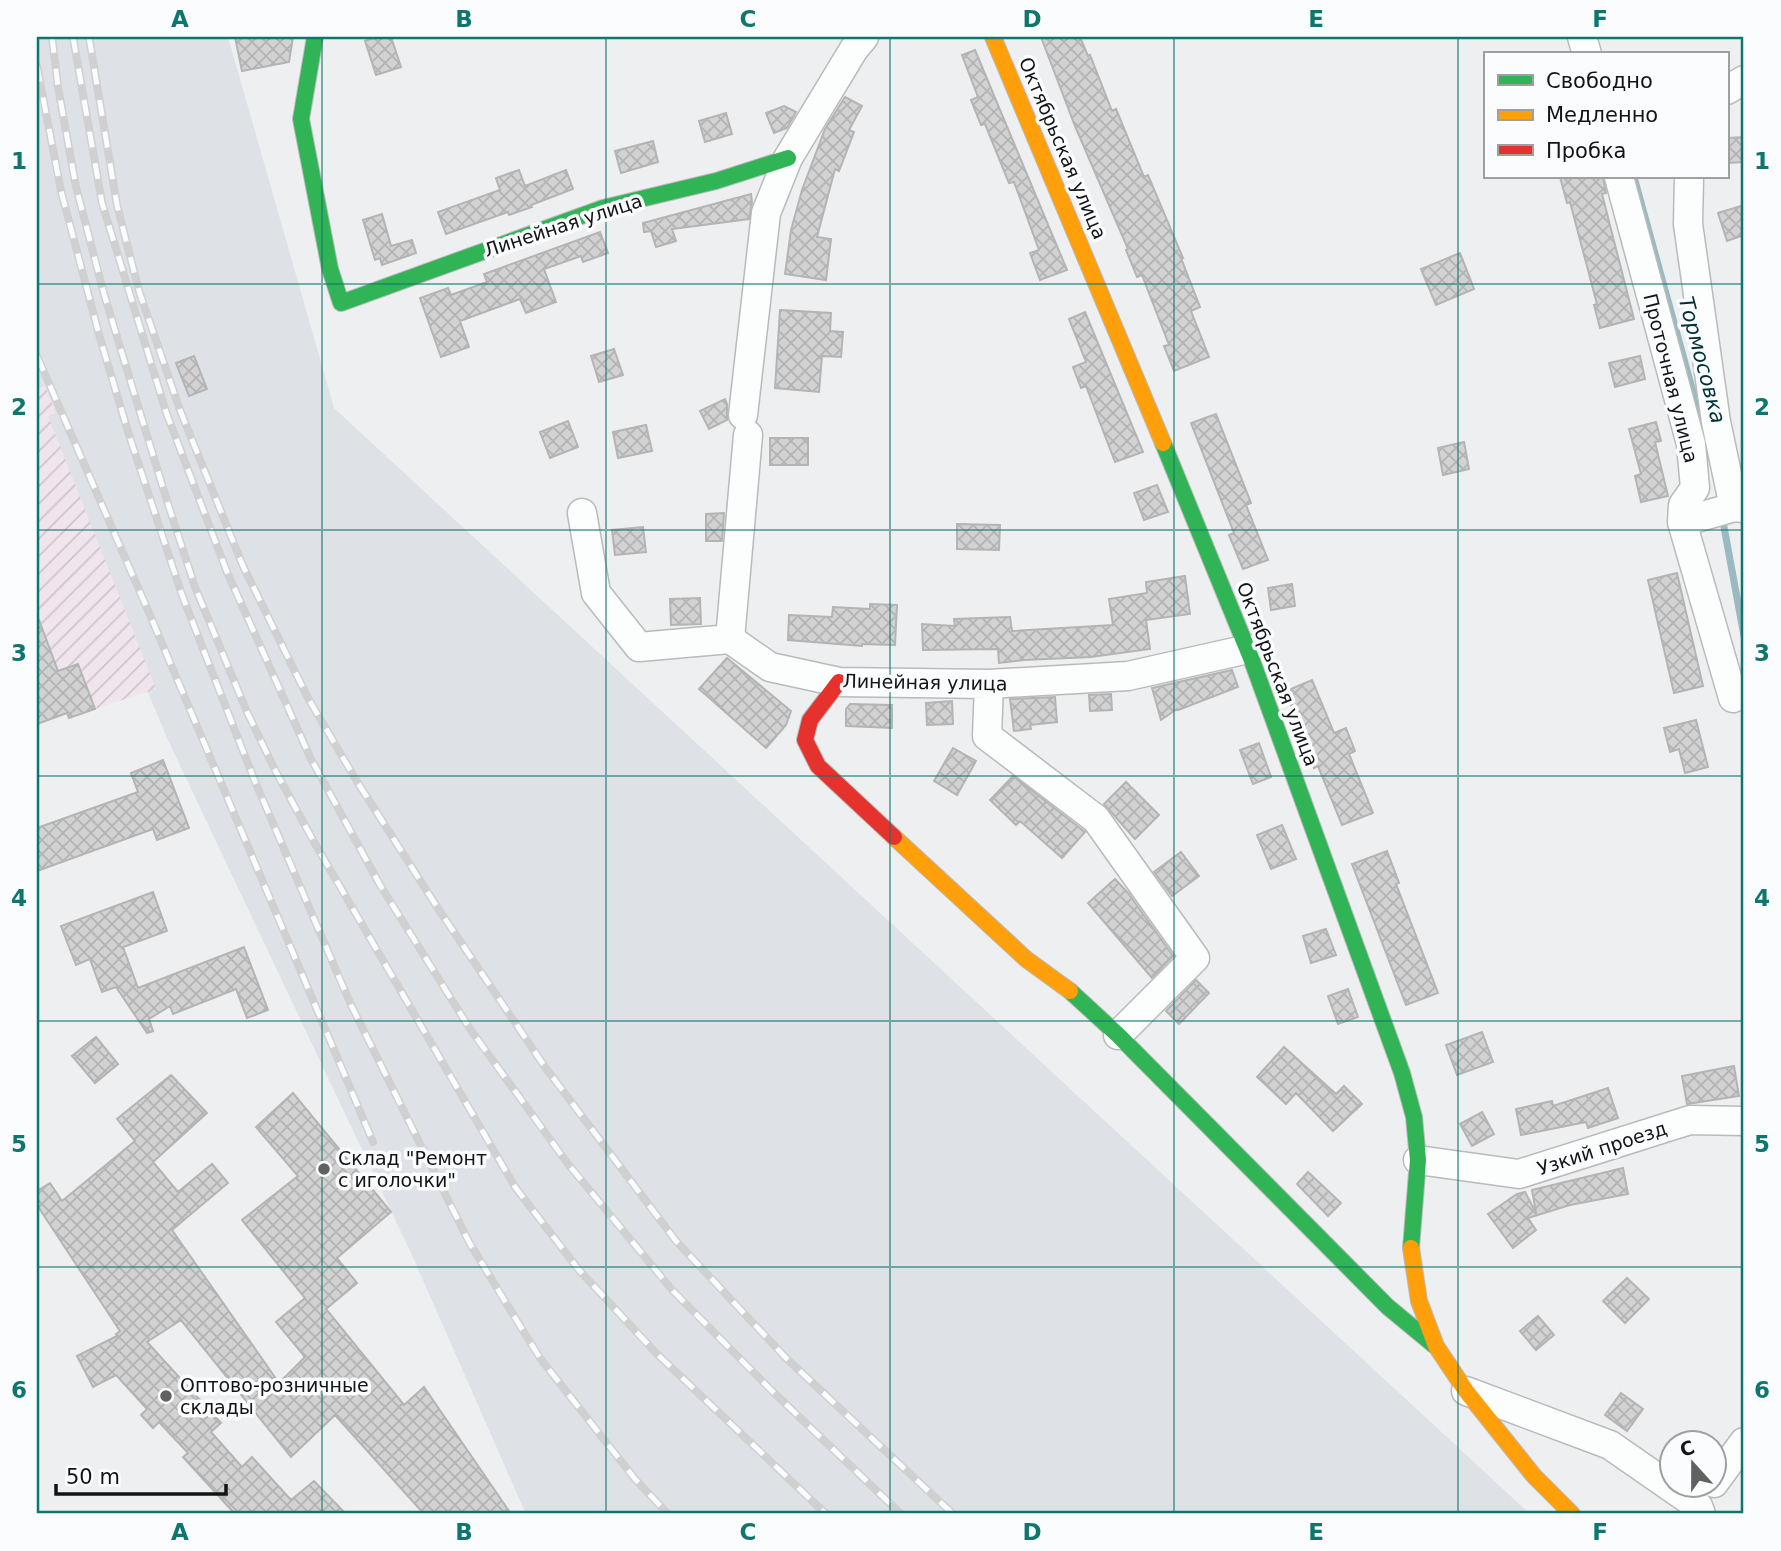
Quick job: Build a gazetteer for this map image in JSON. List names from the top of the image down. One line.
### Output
{"streets":{"street":["Октябрьская улица","Линейная улица","Проточная улица","Узкий проезд"]},"crossings":[["Октябрьская улица","Линейная улица"],["Октябрьская улица","Узкий проезд"]],"water":["Тормосовка"],"places":["Склад \"Ремонт с иголочки\"","Оптово-розничные склады"],"legend":["Свободно","Медленно","Пробка"],"scale_bar":"50 m","north":"top","grid":{"columns":["A","B","C","D","E","F"],"rows":["1","2","3","4","5","6"]}}
